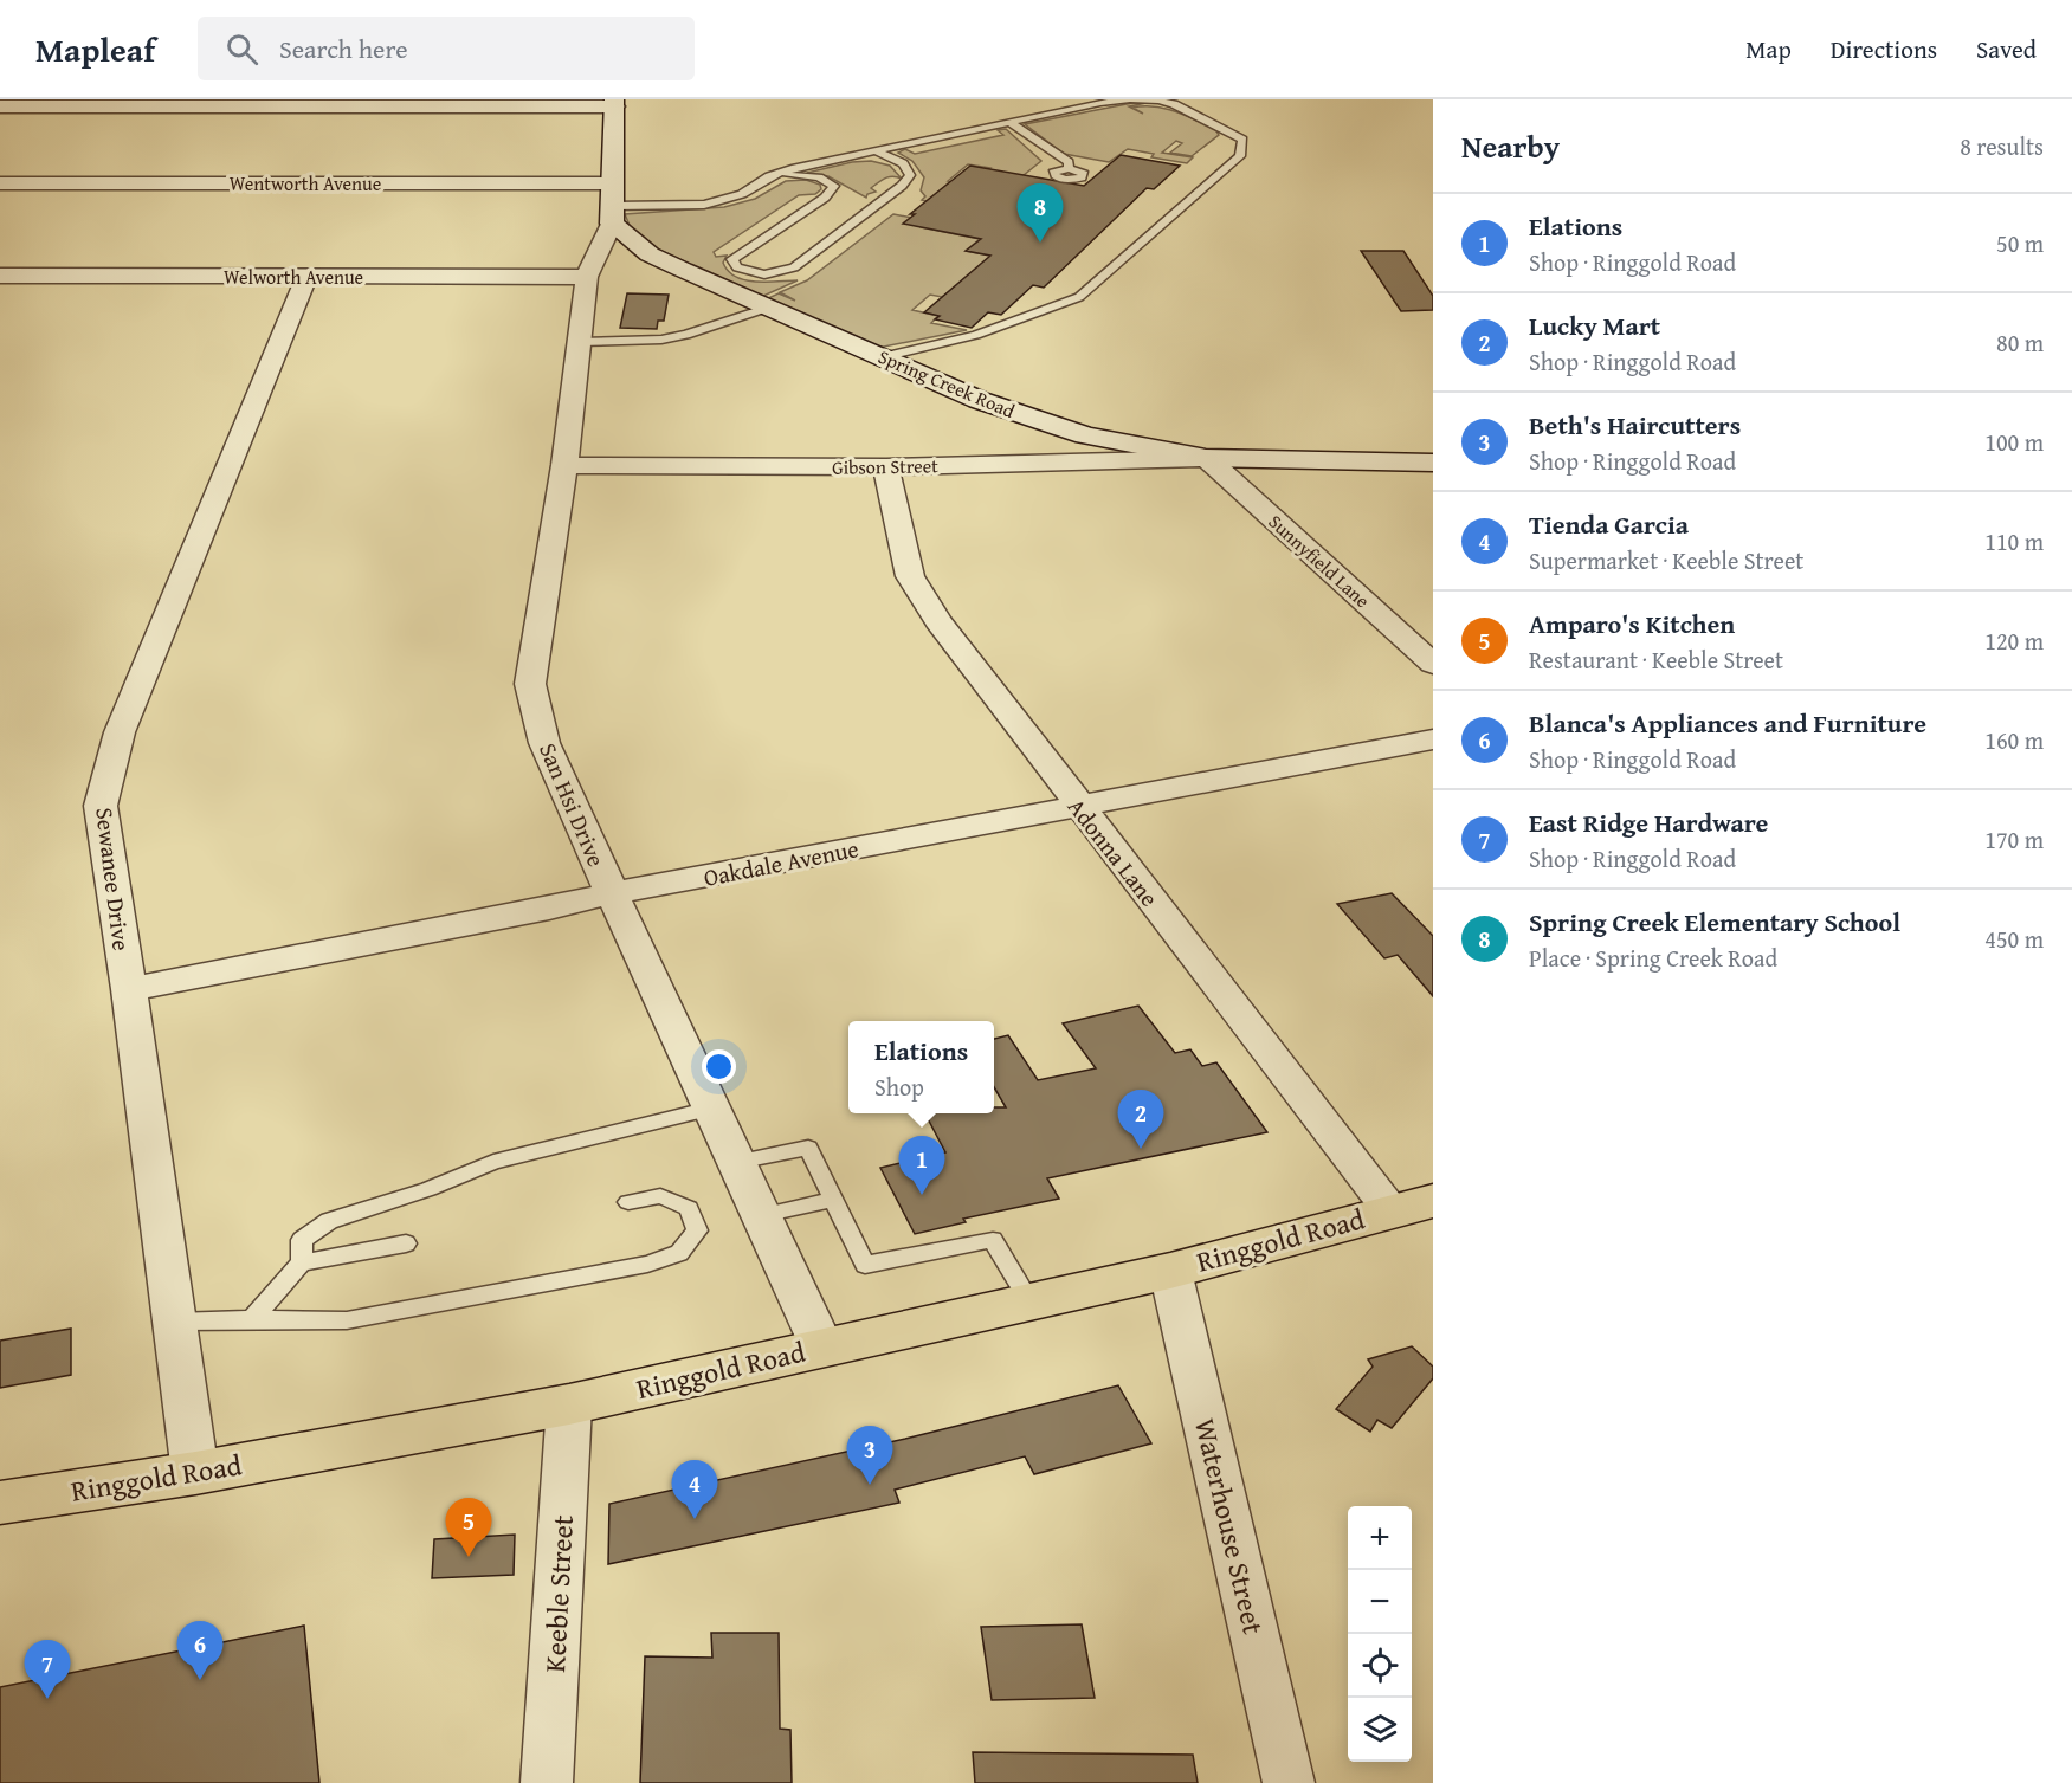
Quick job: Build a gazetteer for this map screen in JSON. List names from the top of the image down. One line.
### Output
{"streets":{"main road":["Ringgold Road"],"street":["Wentworth Avenue","Welworth Avenue","Spring Creek Road","Gibson Street","Sunnyfield Lane","San Hsi Drive","Adonna Lane","Oakdale Avenue","Sewanee Drive","Waterhouse Street","Keeble Street"]},"crossings":[["Wentworth Avenue","Spring Creek Road"],["Wentworth Avenue","San Hsi Drive"],["Welworth Avenue","San Hsi Drive"],["Welworth Avenue","Sewanee Drive"],["Spring Creek Road","Gibson Street"],["Spring Creek Road","Sunnyfield Lane"],["Spring Creek Road","San Hsi Drive"],["Gibson Street","Sunnyfield Lane"],["Gibson Street","San Hsi Drive"],["Gibson Street","Adonna Lane"],["San Hsi Drive","Oakdale Avenue"],["San Hsi Drive","Ringgold Road"],["Adonna Lane","Oakdale Avenue"],["Adonna Lane","Ringgold Road"],["Oakdale Avenue","Sewanee Drive"],["Sewanee Drive","Ringgold Road"],["Ringgold Road","Waterhouse Street"],["Ringgold Road","Keeble Street"]],"page":{"header":"Mapleaf","search":"Search here","nav":["Map","Directions","Saved"],"heading":["Nearby","8 results"],"pins":["8","2","1","3","4","5","6","7"],"list":[{"mark":"1","name":"Elations","note":"Shop · Ringgold Road","value":"50 m"},{"mark":"2","name":"Lucky Mart","note":"Shop · Ringgold Road","value":"80 m"},{"mark":"3","name":"Beth's Haircutters","note":"Shop · Ringgold Road","value":"100 m"},{"mark":"4","name":"Tienda Garcia","note":"Supermarket · Keeble Street","value":"110 m"},{"mark":"5","name":"Amparo's Kitchen","note":"Restaurant · Keeble Street","value":"120 m"},{"mark":"6","name":"Blanca's Appliances and Furniture","note":"Shop · Ringgold Road","value":"160 m"},{"mark":"7","name":"East Ridge Hardware","note":"Shop · Ringgold Road","value":"170 m"},{"mark":"8","name":"Spring Creek Elementary School","note":"Place · Spring Creek Road","value":"450 m"}],"popup":["Elations","Shop"],"map_buttons":["+","−"]}}
